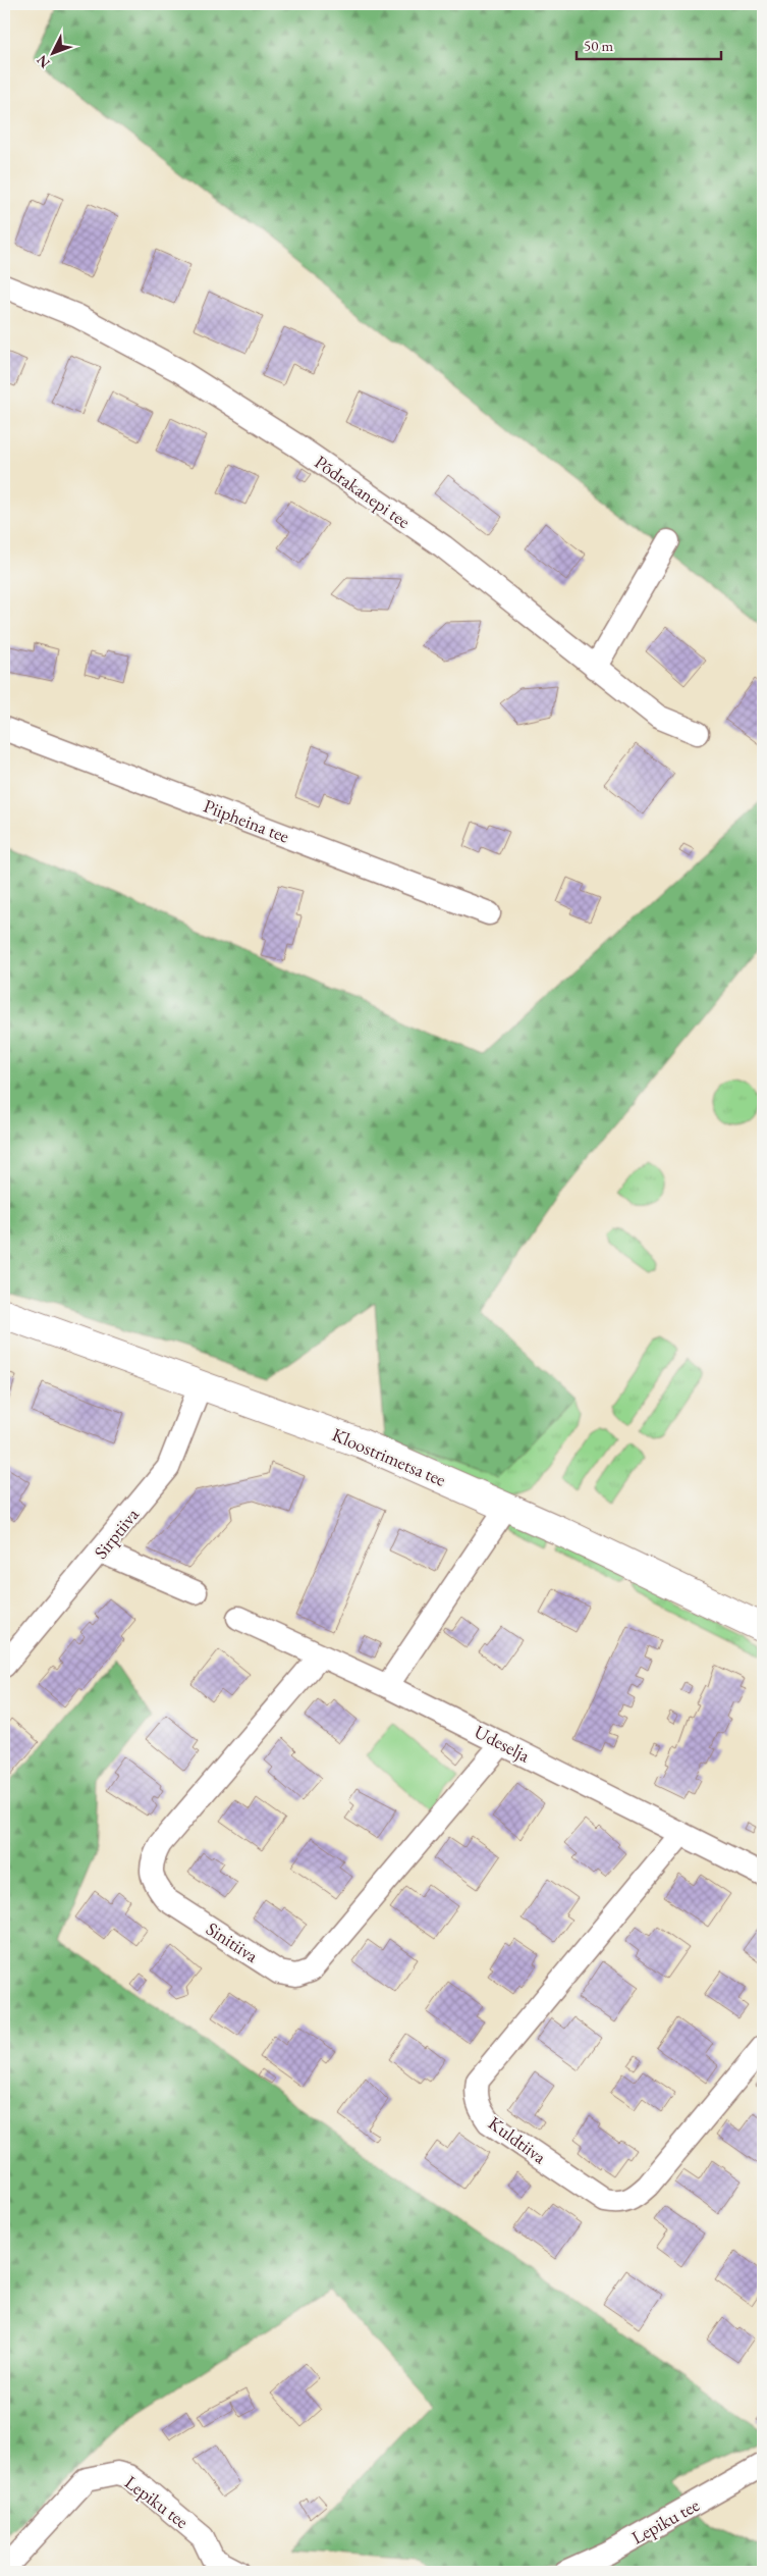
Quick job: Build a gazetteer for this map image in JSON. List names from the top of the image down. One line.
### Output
{"streets":{"main road":["Kloostrimetsa tee"],"street":["Põdrakanepi tee","Piipheina tee","Sirptiiva","Udeselja","Sinitiiva","Kuldtiiva","Lepiku tee"]},"crossings":[["Kloostrimetsa tee","Sirptiiva"],["Udeselja","Sinitiiva"],["Udeselja","Kuldtiiva"]],"scale_bar":"50 m","north":"bottom left"}
